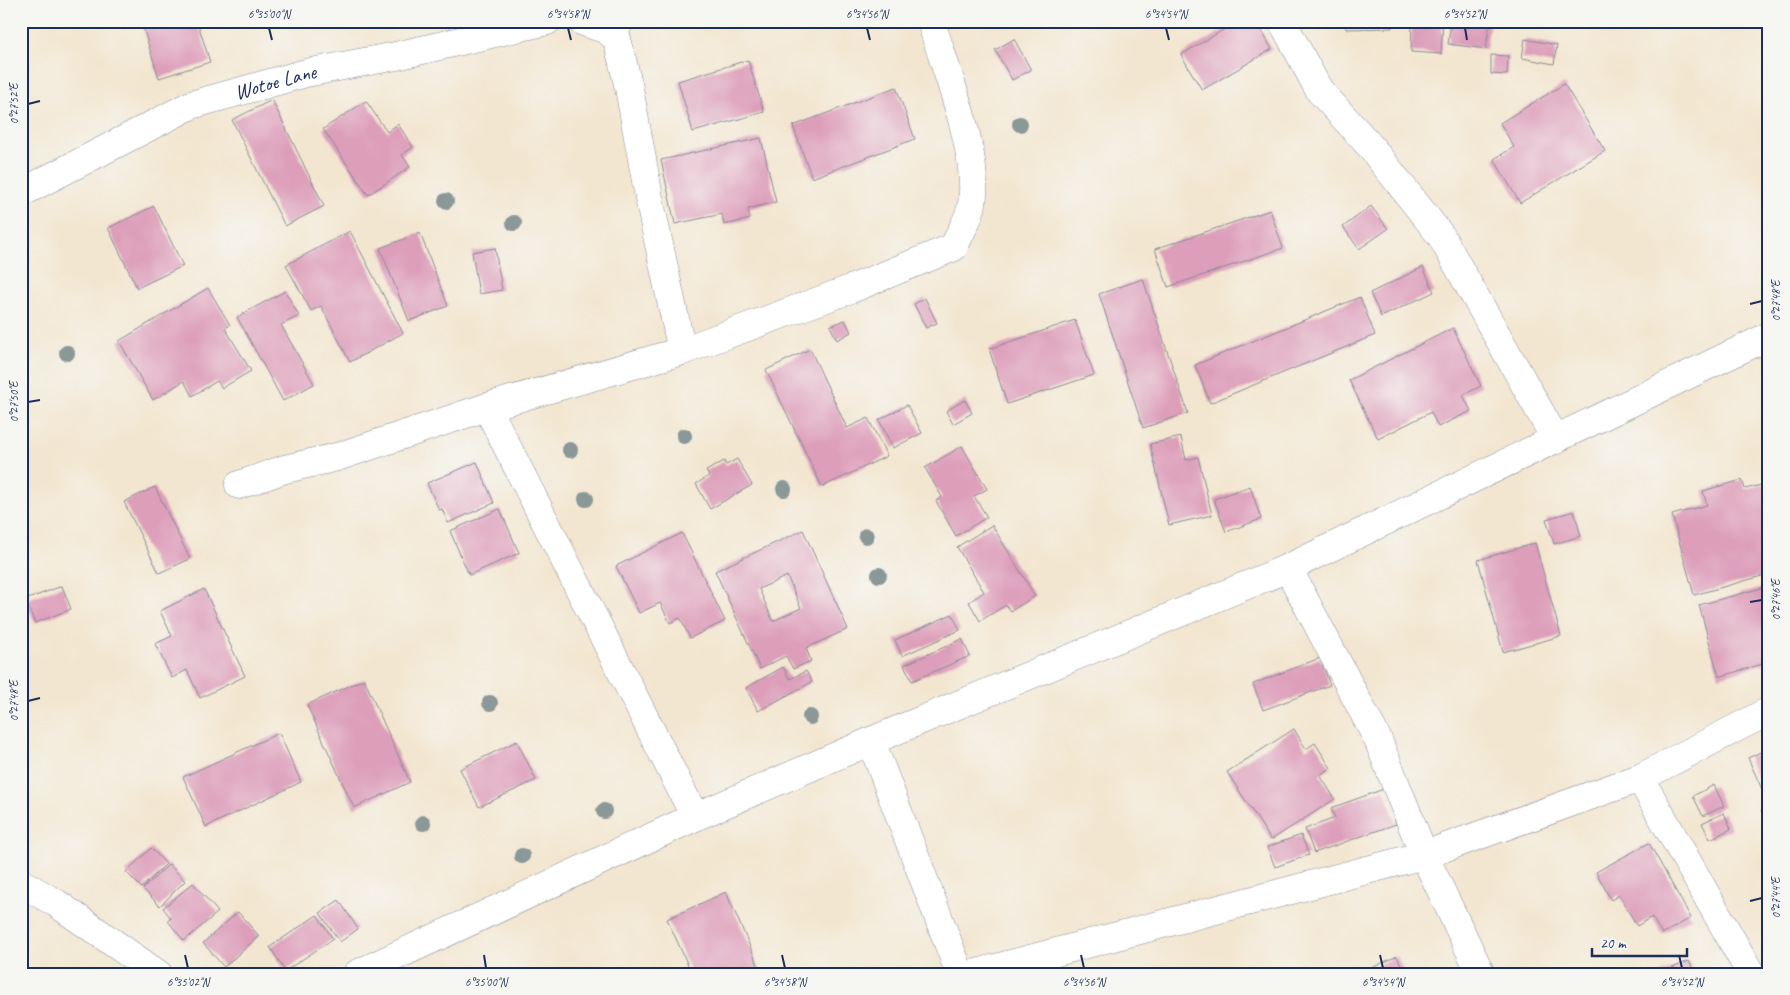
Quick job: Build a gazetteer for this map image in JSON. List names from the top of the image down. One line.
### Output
{"streets":{"street":["Wotoe Lane"]},"scale_bar":"20 m","coordinates":["6°35'00\"N","6°34'58\"N","6°34'56\"N","6°34'54\"N","6°34'52\"N","0°27'52\"E","0°27'48\"E","0°27'50\"E","0°27'46\"E","0°27'44\"E","6°35'02\"N"]}
